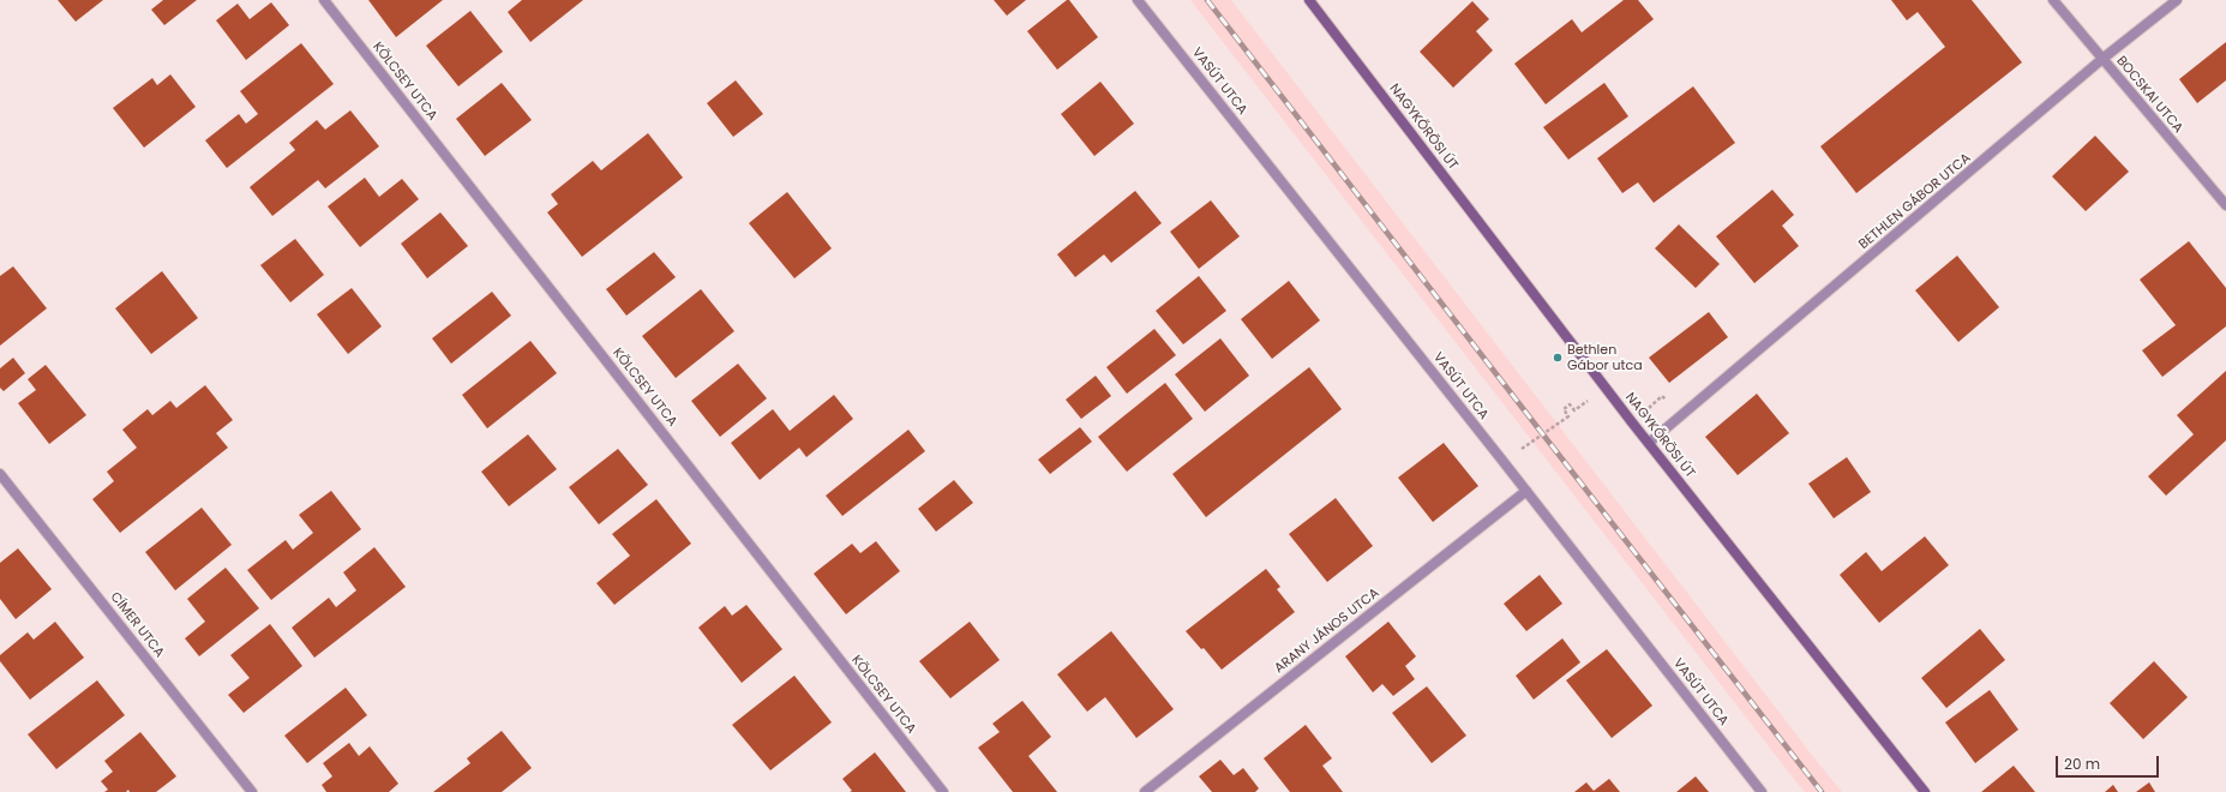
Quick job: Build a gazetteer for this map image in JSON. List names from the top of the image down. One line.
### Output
{"streets":{"main road":["NAGYKŐRÖSI ÚT"],"street":["KÖLCSEY UTCA","VASÚT UTCA","BOCSKAI UTCA","BETHLEN GÁBOR UTCA","CÍMER UTCA","ARANY JÁNOS UTCA"]},"crossings":[["VASÚT UTCA","ARANY JÁNOS UTCA"],["BOCSKAI UTCA","BETHLEN GÁBOR UTCA"],["NAGYKŐRÖSI ÚT","BETHLEN GÁBOR UTCA"]],"places":["Bethlen Gábor utca"],"scale_bar":"20 m"}
